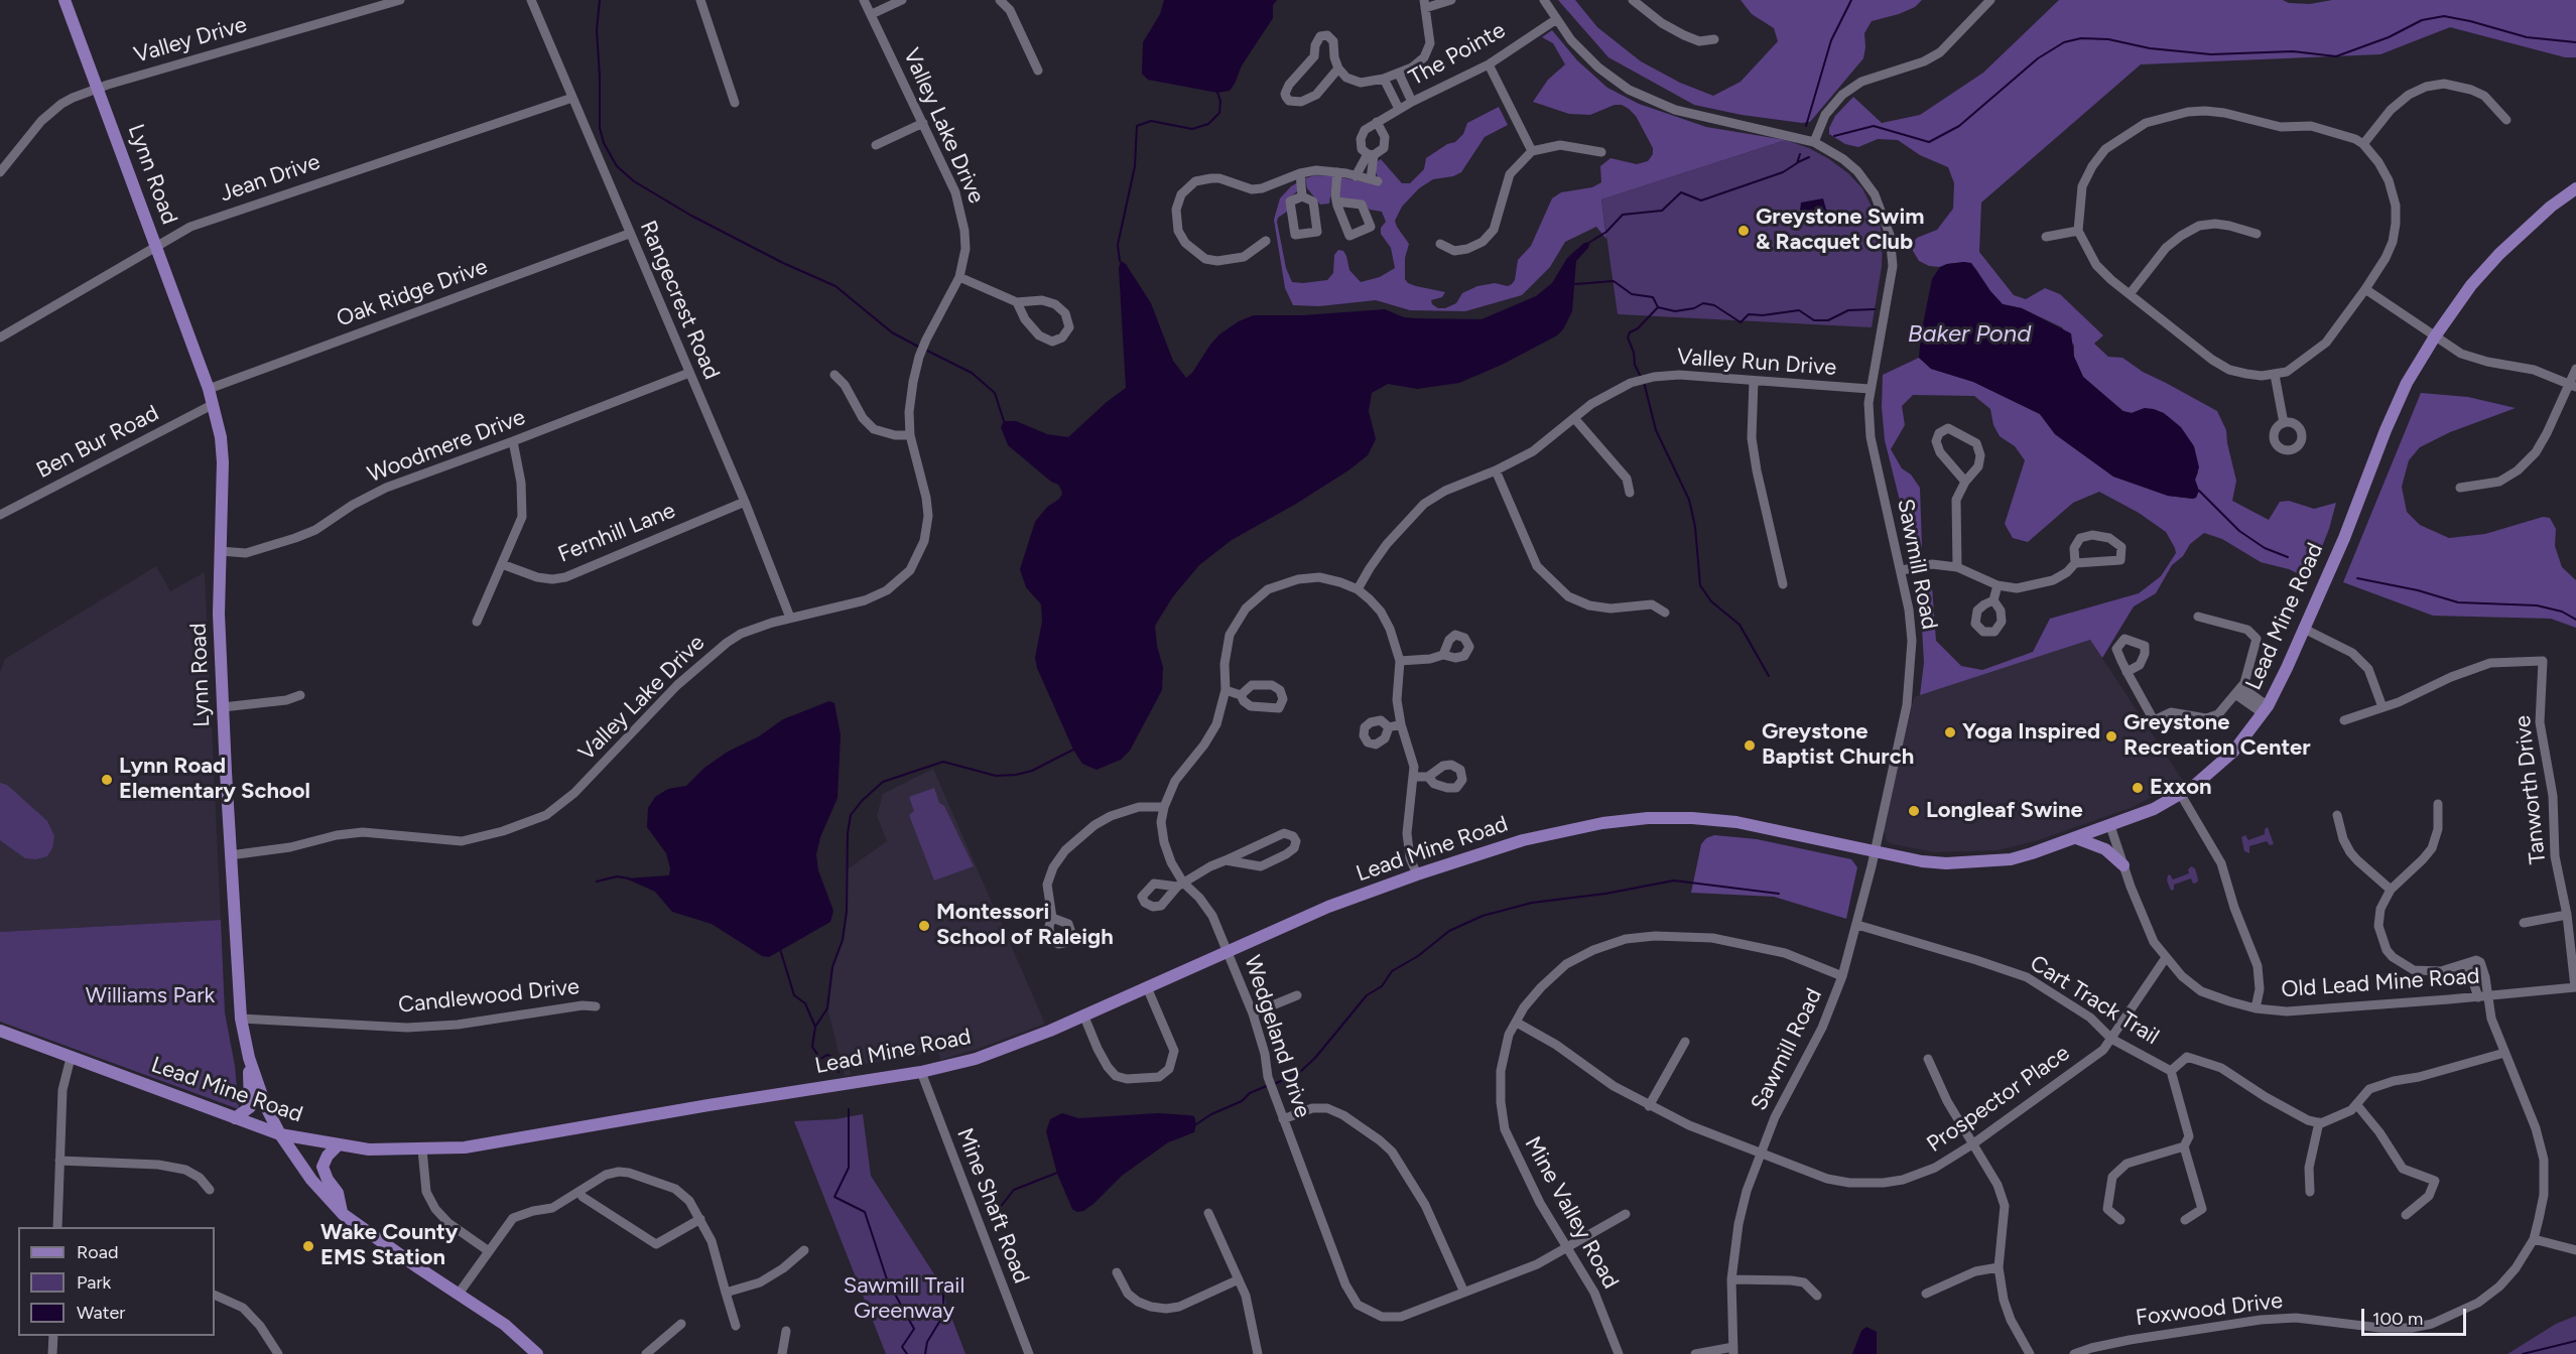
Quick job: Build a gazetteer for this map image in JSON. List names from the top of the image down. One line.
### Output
{"streets":{"main road":["Lynn Road","Lead Mine Road"],"street":["Valley Drive","The Pointe","Valley Lake Drive","Jean Drive","Oak Ridge Drive","Rangecrest Road","Valley Run Drive","Ben Bur Road","Woodmere Drive","Fernhill Lane","Sawmill Road","Tanworth Drive","Old Lead Mine Road","Candlewood Drive","Cart Track Trail","Wedgeland Drive","Prospector Place","Mine Shaft Road","Mine Valley Road","Foxwood Drive"]},"crossings":[["Valley Drive","Lynn Road"],["The Pointe","Sawmill Road"],["Valley Lake Drive","Lynn Road"],["Valley Lake Drive","Rangecrest Road"],["Lynn Road","Jean Drive"],["Lynn Road","Oak Ridge Drive"],["Lynn Road","Ben Bur Road"],["Lynn Road","Woodmere Drive"],["Lynn Road","Lead Mine Road"],["Lynn Road","Candlewood Drive"],["Jean Drive","Rangecrest Road"],["Oak Ridge Drive","Rangecrest Road"],["Rangecrest Road","Woodmere Drive"],["Rangecrest Road","Fernhill Lane"],["Valley Run Drive","Sawmill Road"],["Valley Run Drive","Wedgeland Drive"],["Sawmill Road","Lead Mine Road"],["Sawmill Road","Cart Track Trail"],["Sawmill Road","Prospector Place"],["Sawmill Road","Mine Valley Road"],["Lead Mine Road","Old Lead Mine Road"],["Lead Mine Road","Wedgeland Drive"],["Lead Mine Road","Mine Shaft Road"],["Tanworth Drive","Old Lead Mine Road"],["Old Lead Mine Road","Prospector Place"],["Old Lead Mine Road","Foxwood Drive"],["Cart Track Trail","Prospector Place"],["Wedgeland Drive","Mine Valley Road"],["Prospector Place","Mine Valley Road"]],"water":["Baker Pond"],"parks":["Williams Park","Sawmill Trail Greenway"],"places":["Greystone Swim & Racquet Club","Yoga Inspired","Greystone Recreation Center","Greystone Baptist Church","Lynn Road Elementary School","Exxon","Longleaf Swine","Montessori School of Raleigh","Wake County EMS Station"],"legend":["Road","Park","Water"],"scale_bar":"100 m"}
